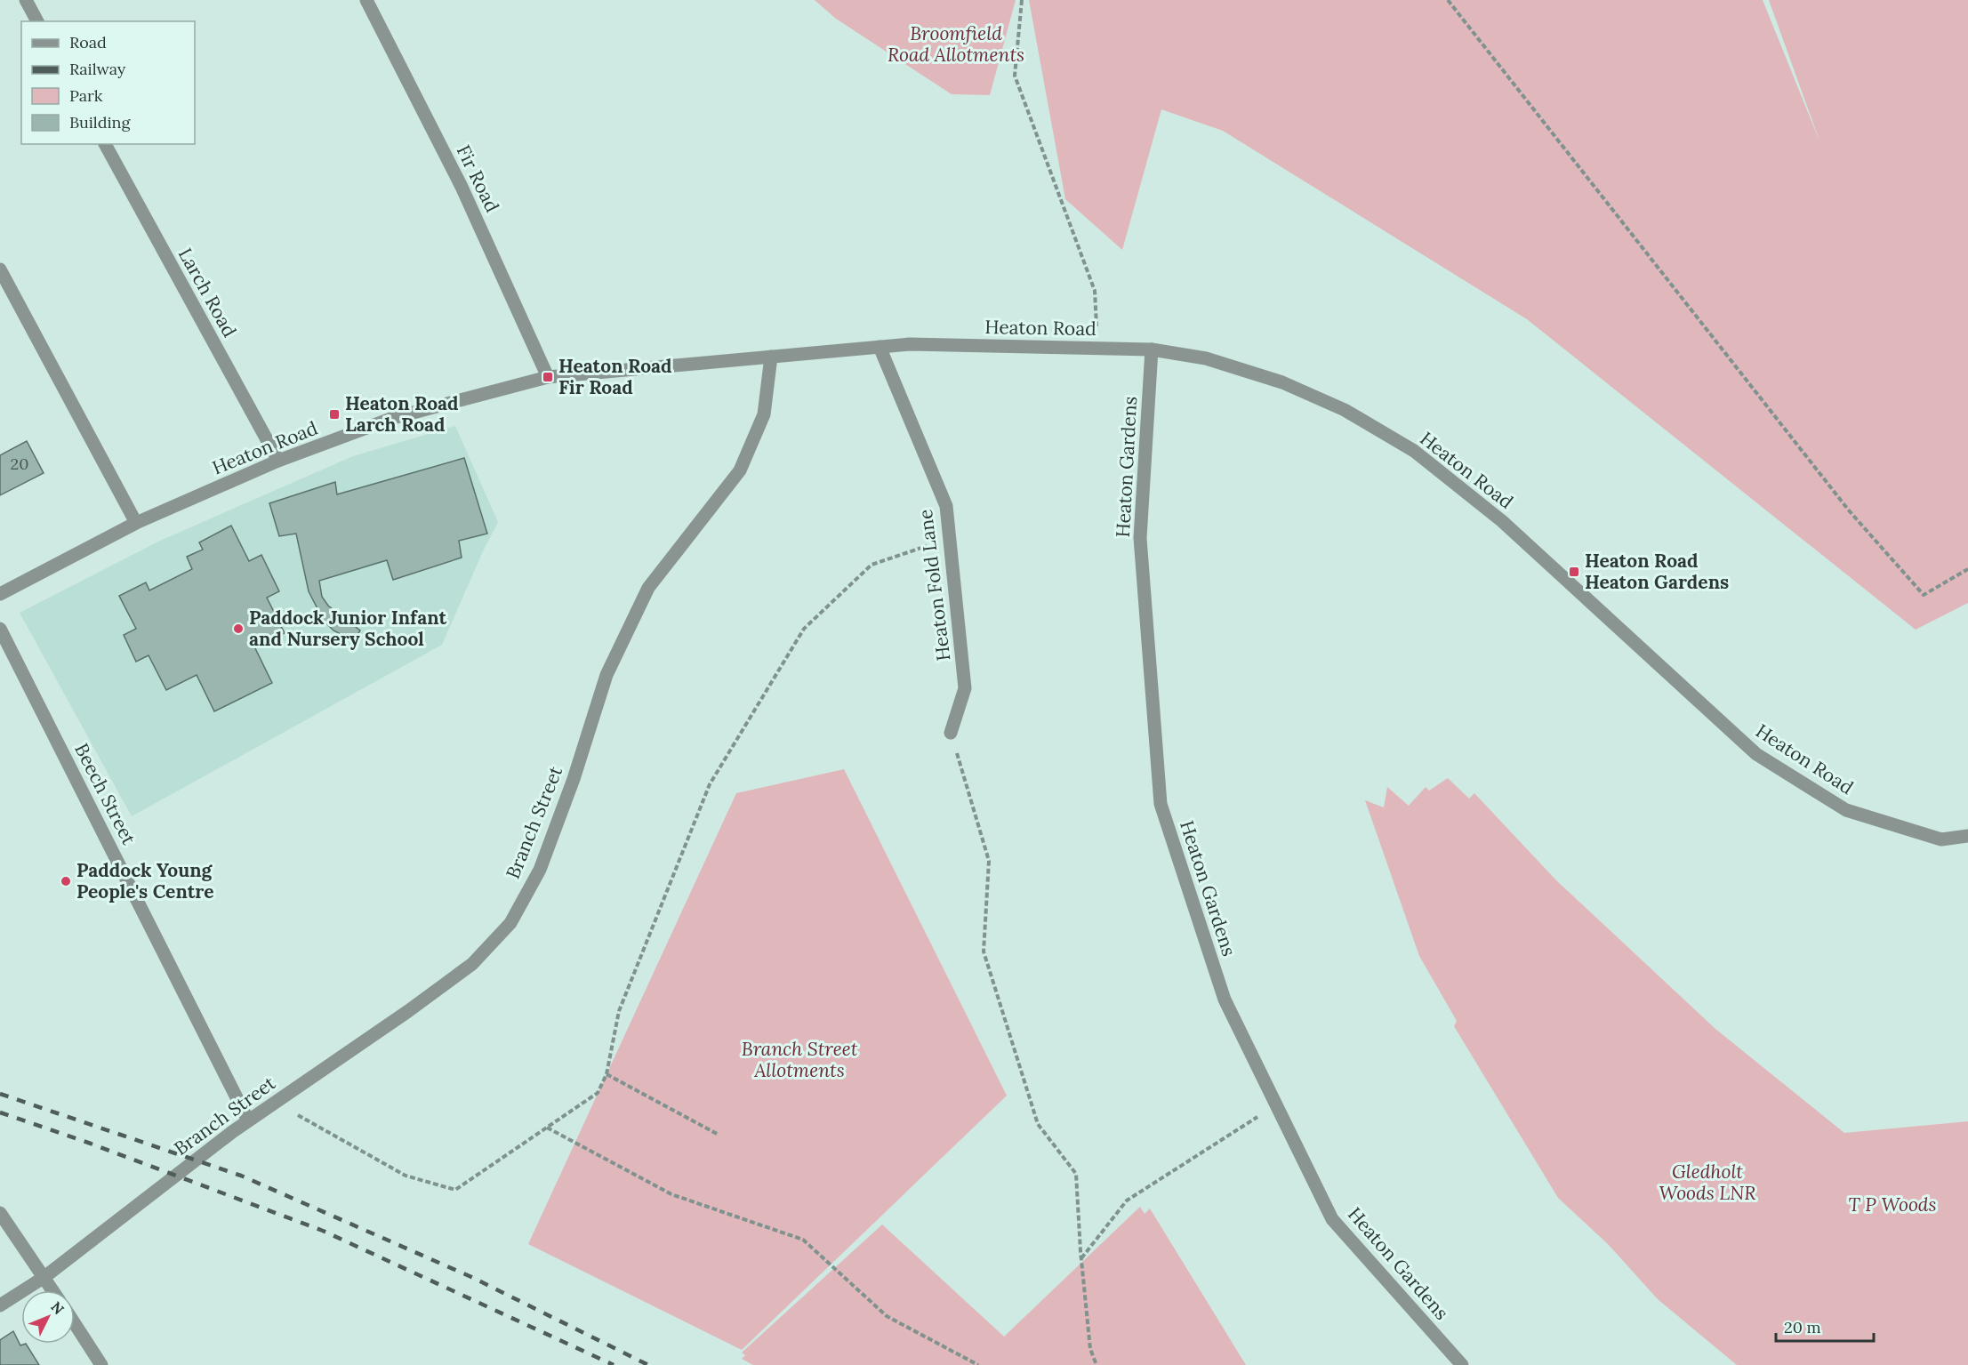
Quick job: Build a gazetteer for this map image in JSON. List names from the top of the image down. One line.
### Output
{"streets":{"street":["Fir Road","Larch Road","Heaton Road","Heaton Gardens","Heaton Fold Lane","Beech Street","Branch Street"]},"crossings":[["Fir Road","Heaton Road"],["Larch Road","Heaton Road"],["Heaton Road","Heaton Gardens"],["Heaton Road","Heaton Fold Lane"],["Heaton Road","Branch Street"],["Beech Street","Branch Street"]],"parks":["Broomfield Road Allotments","Branch Street Allotments","Gledholt Woods LNR","T P Woods"],"places":{"transit":["Heaton Road Fir Road","Heaton Road Larch Road","Heaton Road Heaton Gardens"],"other":["Paddock Junior Infant and Nursery School","Paddock Young People's Centre"]},"house_numbers":["20"],"legend":["Road","Railway","Park","Building"],"scale_bar":"20 m","north":"top right"}
